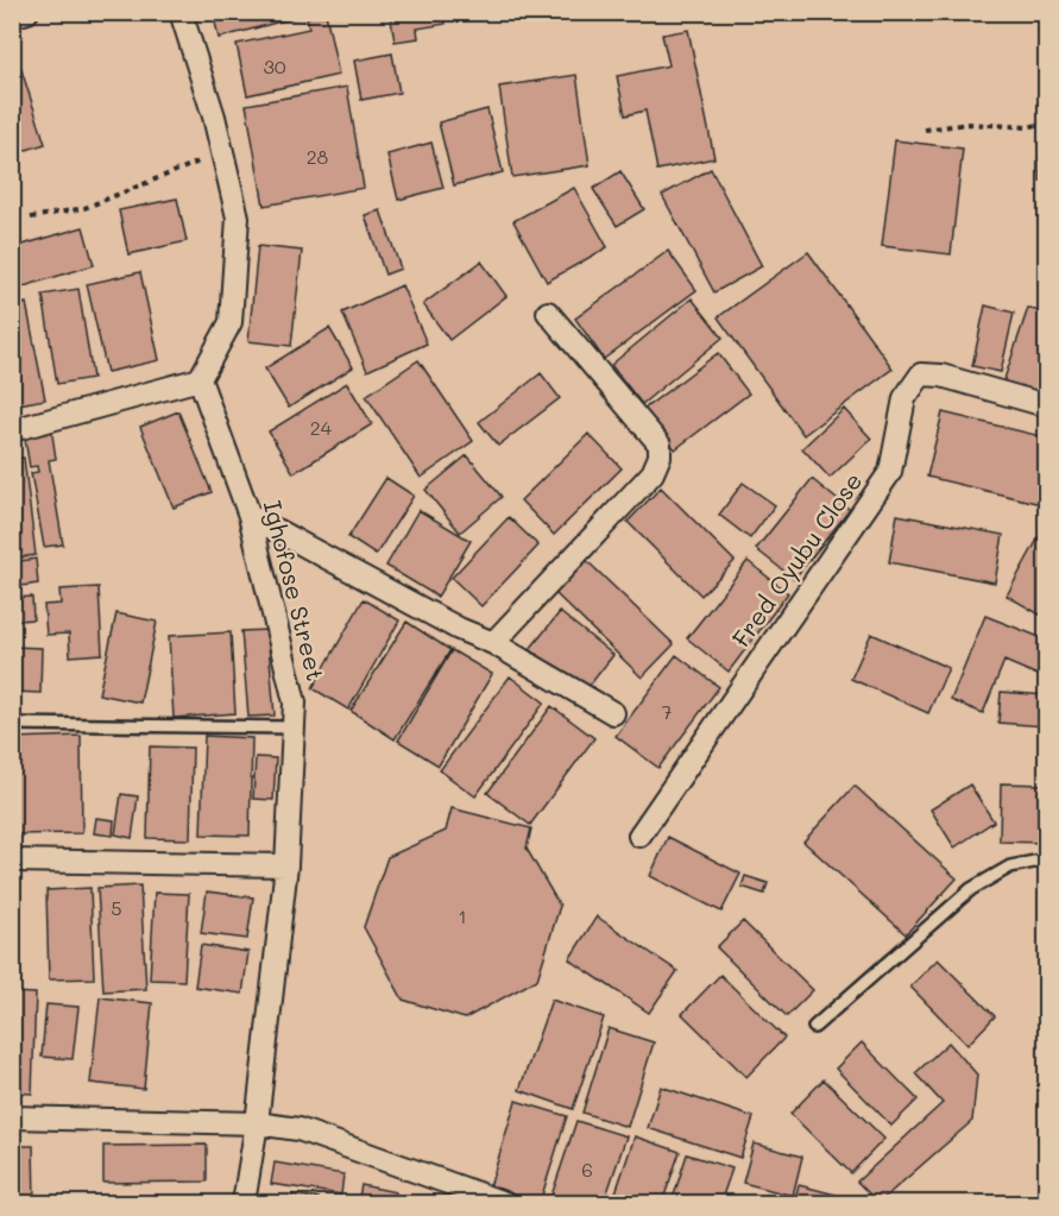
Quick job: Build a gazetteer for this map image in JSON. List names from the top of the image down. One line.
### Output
{"streets":{"street":["Fred Oyubu Close","Ighofose Street"]},"house_numbers":["30","28","24","7","5","1","6"]}
